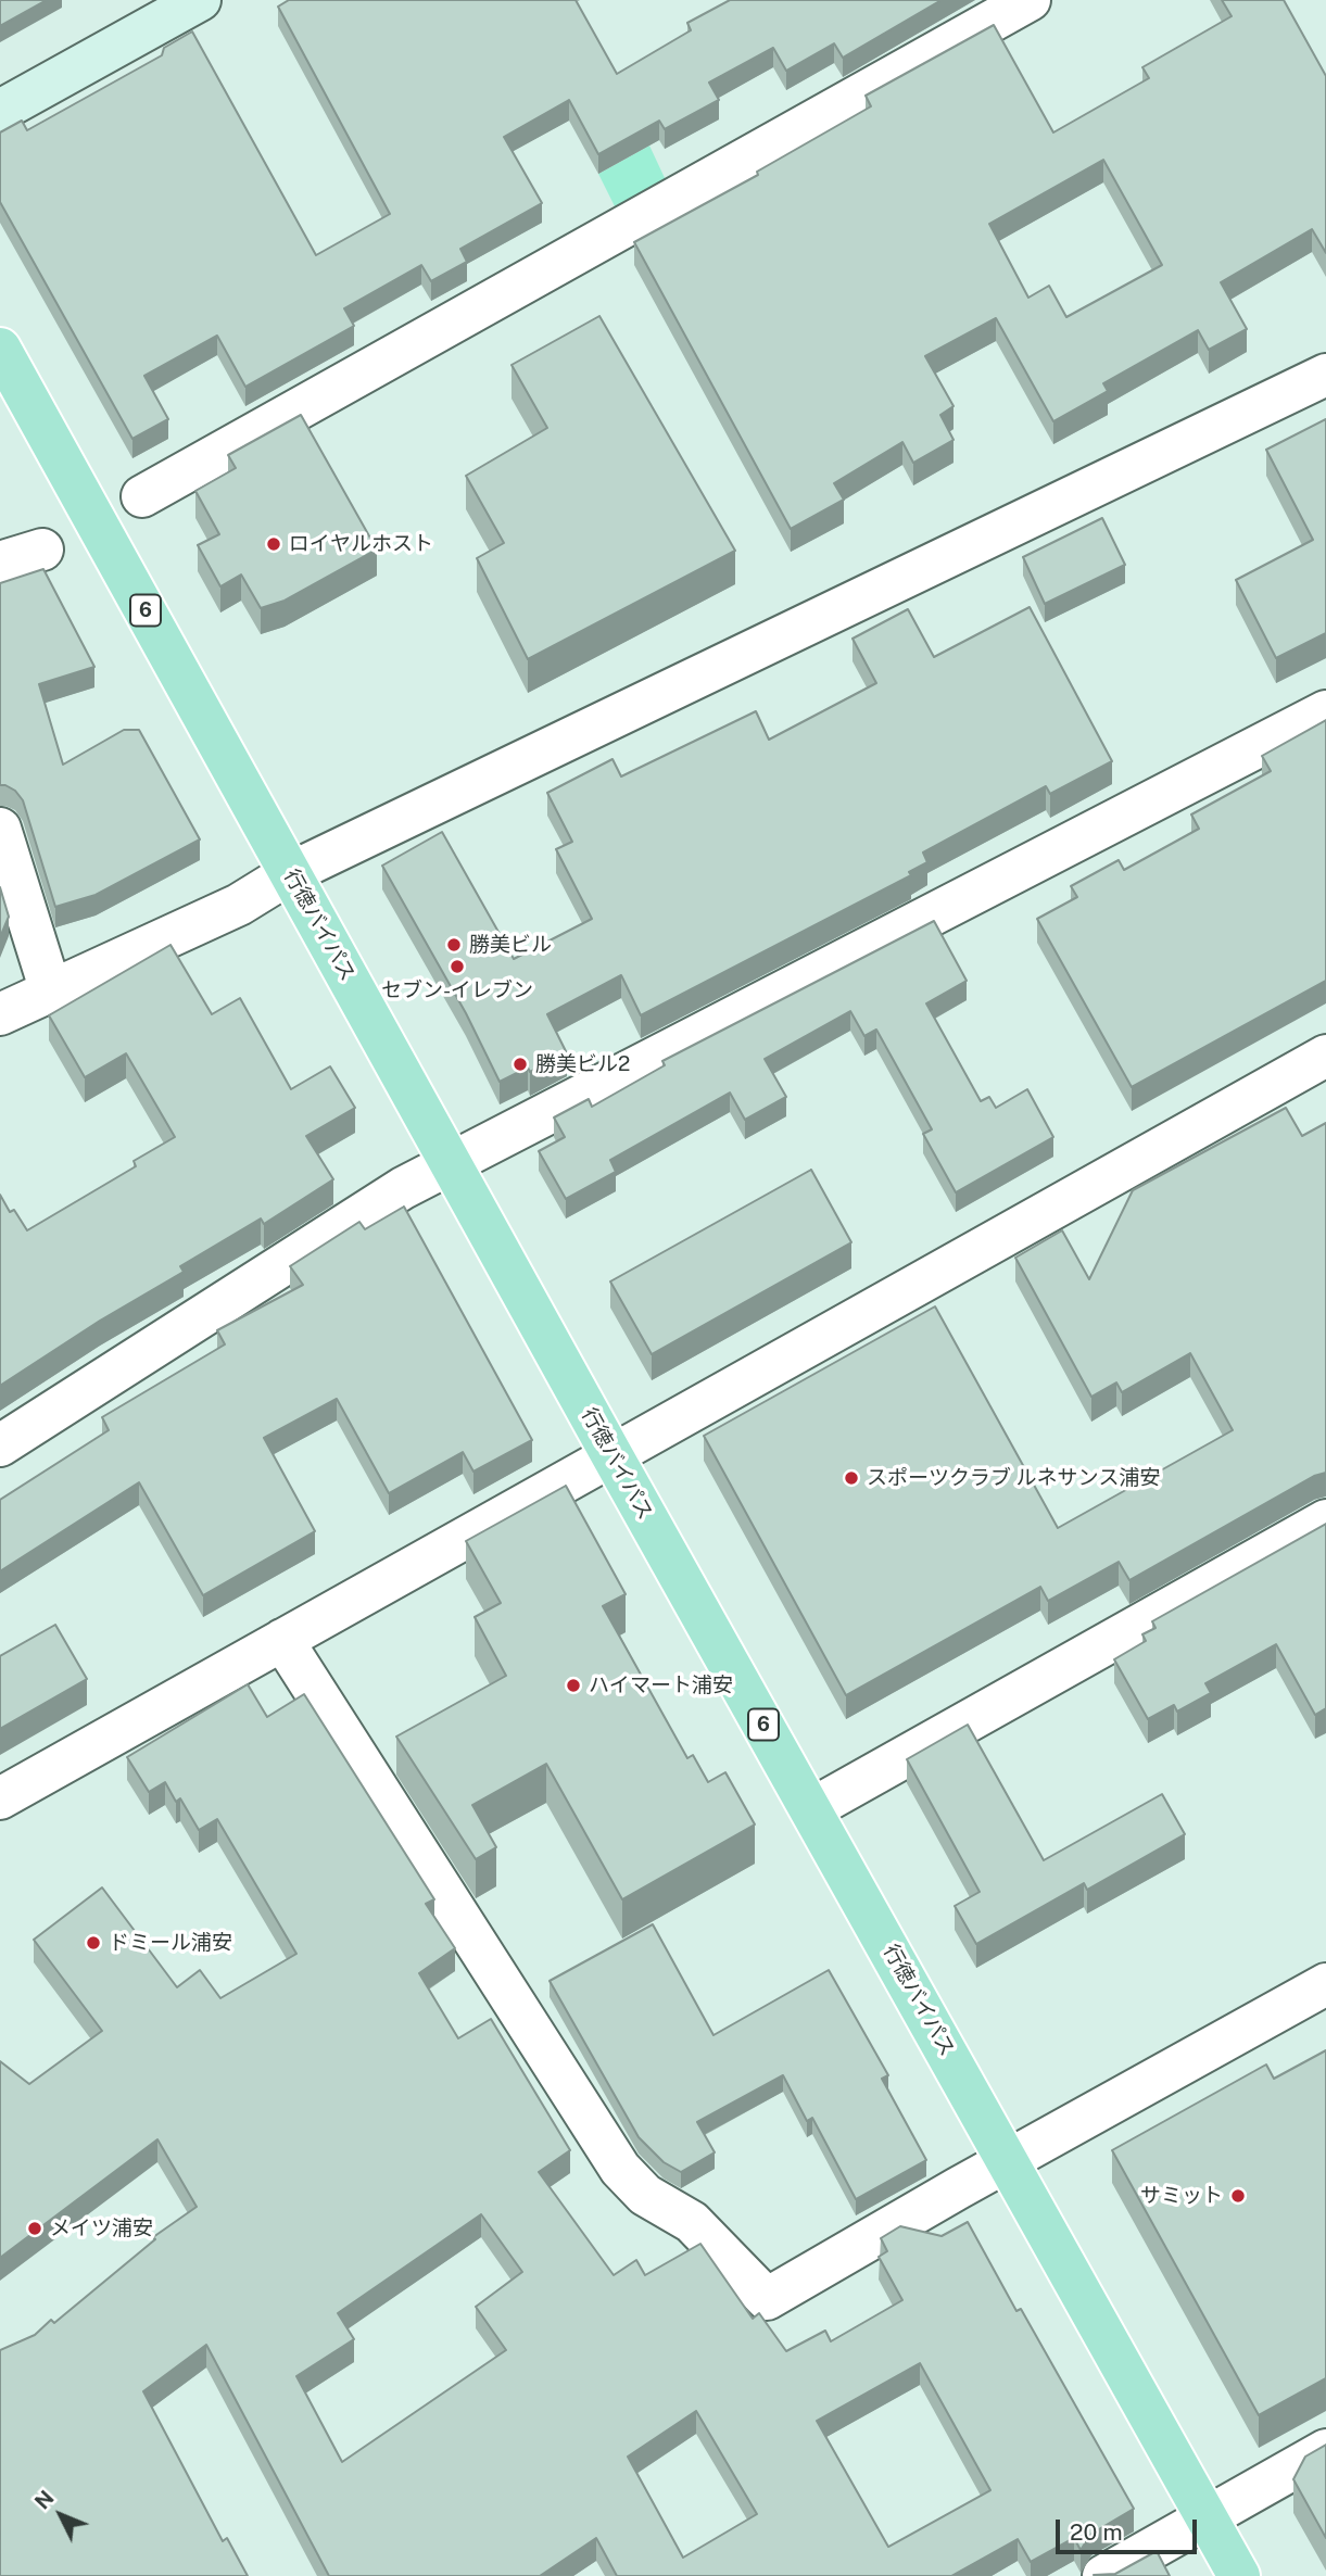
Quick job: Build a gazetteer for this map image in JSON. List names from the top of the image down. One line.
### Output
{"streets":{"main road":["6","行徳バイパス"]},"places":["ロイヤルホスト","勝美ビル","セブン-イレブン","勝美ビル2","スポーツクラブ ルネサンス浦安","ハイマート浦安","ドミール浦安","サミット","メイツ浦安"],"scale_bar":"20 m","north":"top left"}
